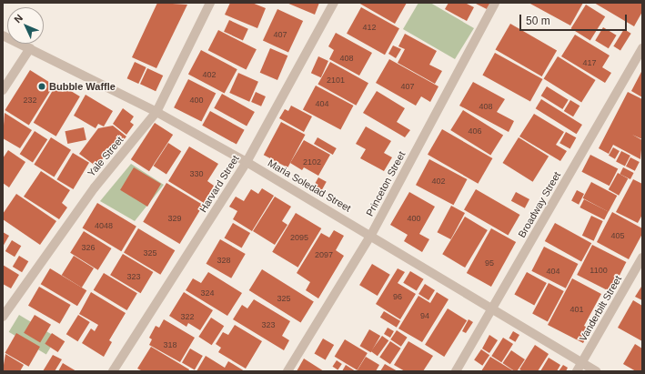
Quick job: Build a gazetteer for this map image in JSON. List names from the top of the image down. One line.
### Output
{"streets":{"street":["Yale Street","Harvard Street","Princeton Street","Maria Soledad Street","Broadway Street","Vanderbilt Street"]},"crossings":[["Yale Street","Maria Soledad Street"],["Harvard Street","Maria Soledad Street"],["Princeton Street","Maria Soledad Street"],["Maria Soledad Street","Broadway Street"],["Maria Soledad Street","Vanderbilt Street"]],"places":["Bubble Waffle"],"house_numbers":["412","407","408","417","402","2101","407","232","400","404","408","406","2102","330","402","329","400","4048","405","2095","326","325","2097","328","95","1100","404","323","324","96","325","401","94","322","323","318"],"scale_bar":"50 m","north":"top left"}
